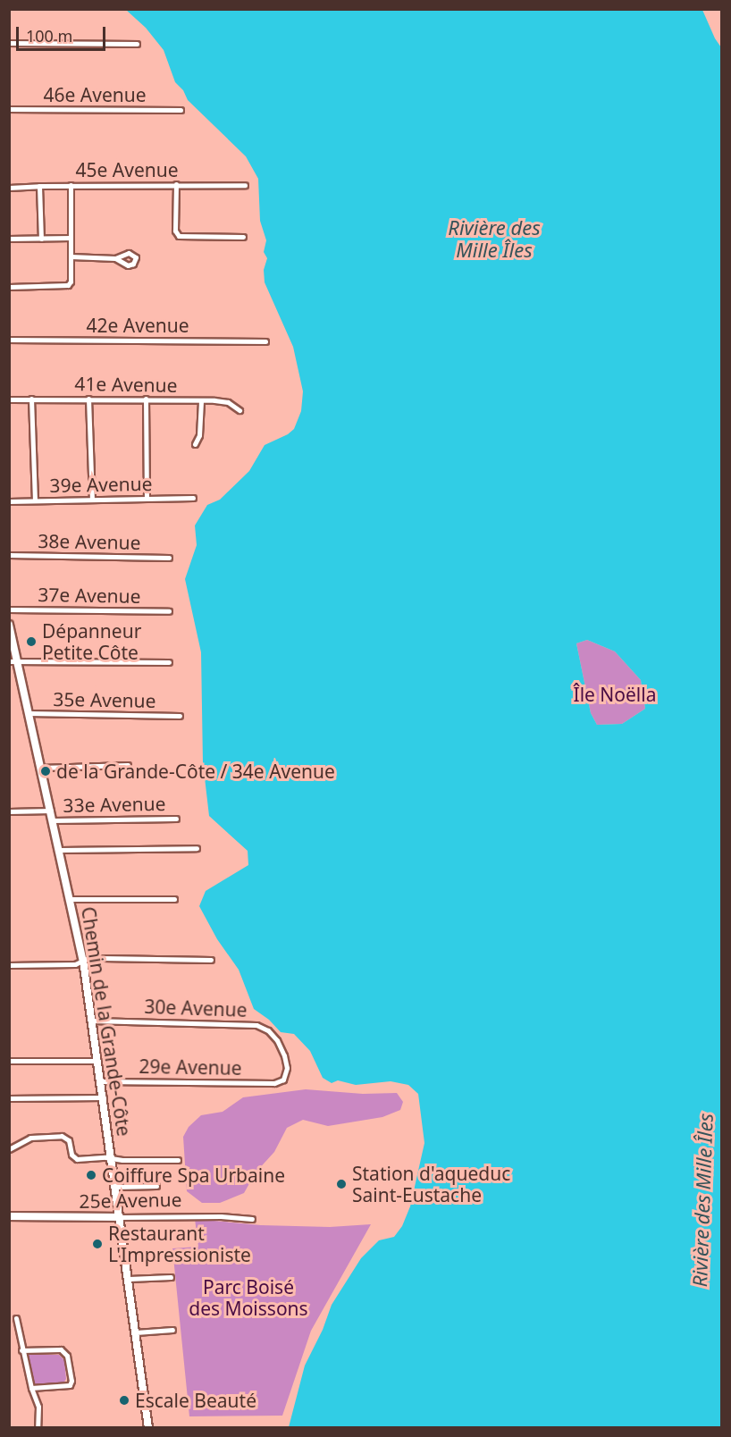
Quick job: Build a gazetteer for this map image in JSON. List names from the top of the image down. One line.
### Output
{"streets":{"main road":["Chemin de la Grande-Côte","25e Avenue"],"street":["46e Avenue","45e Avenue","42e Avenue","41e Avenue","39e Avenue","38e Avenue","37e Avenue","35e Avenue","33e Avenue","30e Avenue","29e Avenue"]},"crossings":[["35e Avenue","Chemin de la Grande-Côte"],["33e Avenue","Chemin de la Grande-Côte"],["30e Avenue","Chemin de la Grande-Côte"],["30e Avenue","29e Avenue"],["Chemin de la Grande-Côte","29e Avenue"],["Chemin de la Grande-Côte","25e Avenue"]],"water":["Rivière des Mille Îles"],"parks":["Île Noëlla","Parc Boisé des Moissons"],"places":["Dépanneur Petite Côte","de la Grande-Côte / 34e Avenue","Coiffure Spa Urbaine","Station d'aqueduc Saint-Eustache","Restaurant L'Impressioniste","Escale Beauté"],"scale_bar":"100 m"}
